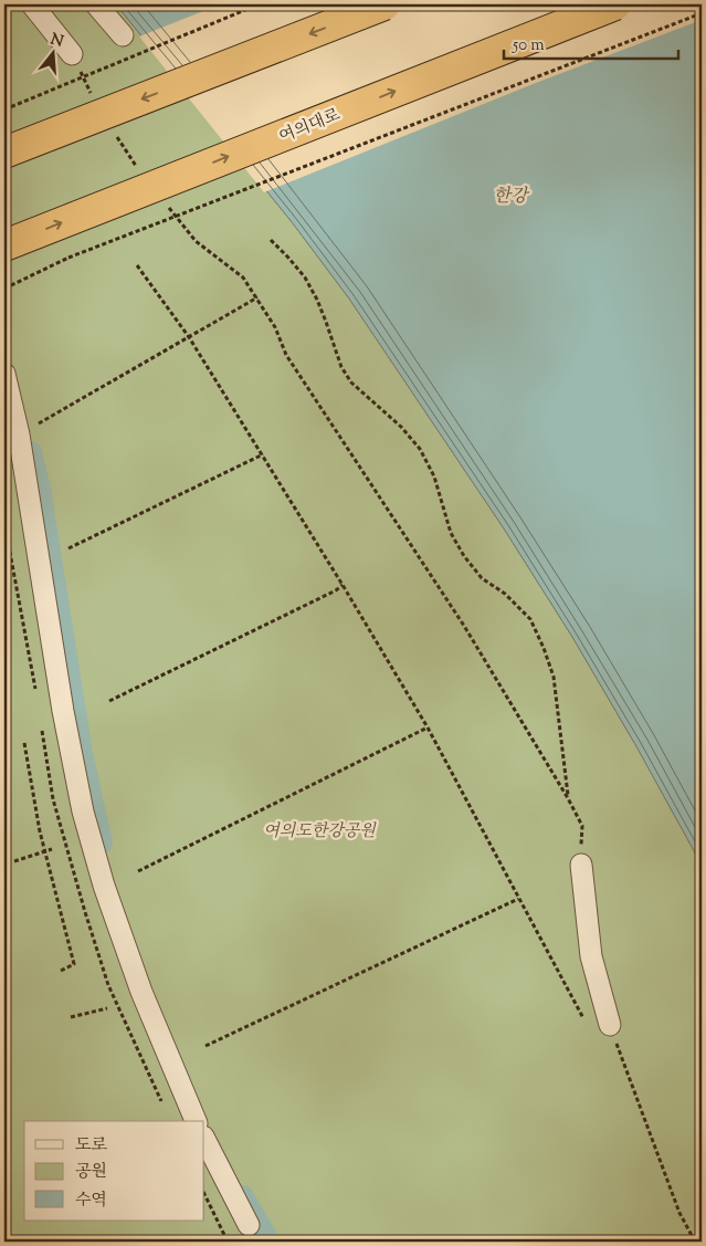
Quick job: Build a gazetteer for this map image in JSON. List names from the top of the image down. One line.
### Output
{"streets":{"main road":["여의대로"]},"water":["한강"],"parks":["여의도한강공원"],"legend":["도로","공원","수역"],"scale_bar":"50 m","north":"top"}
